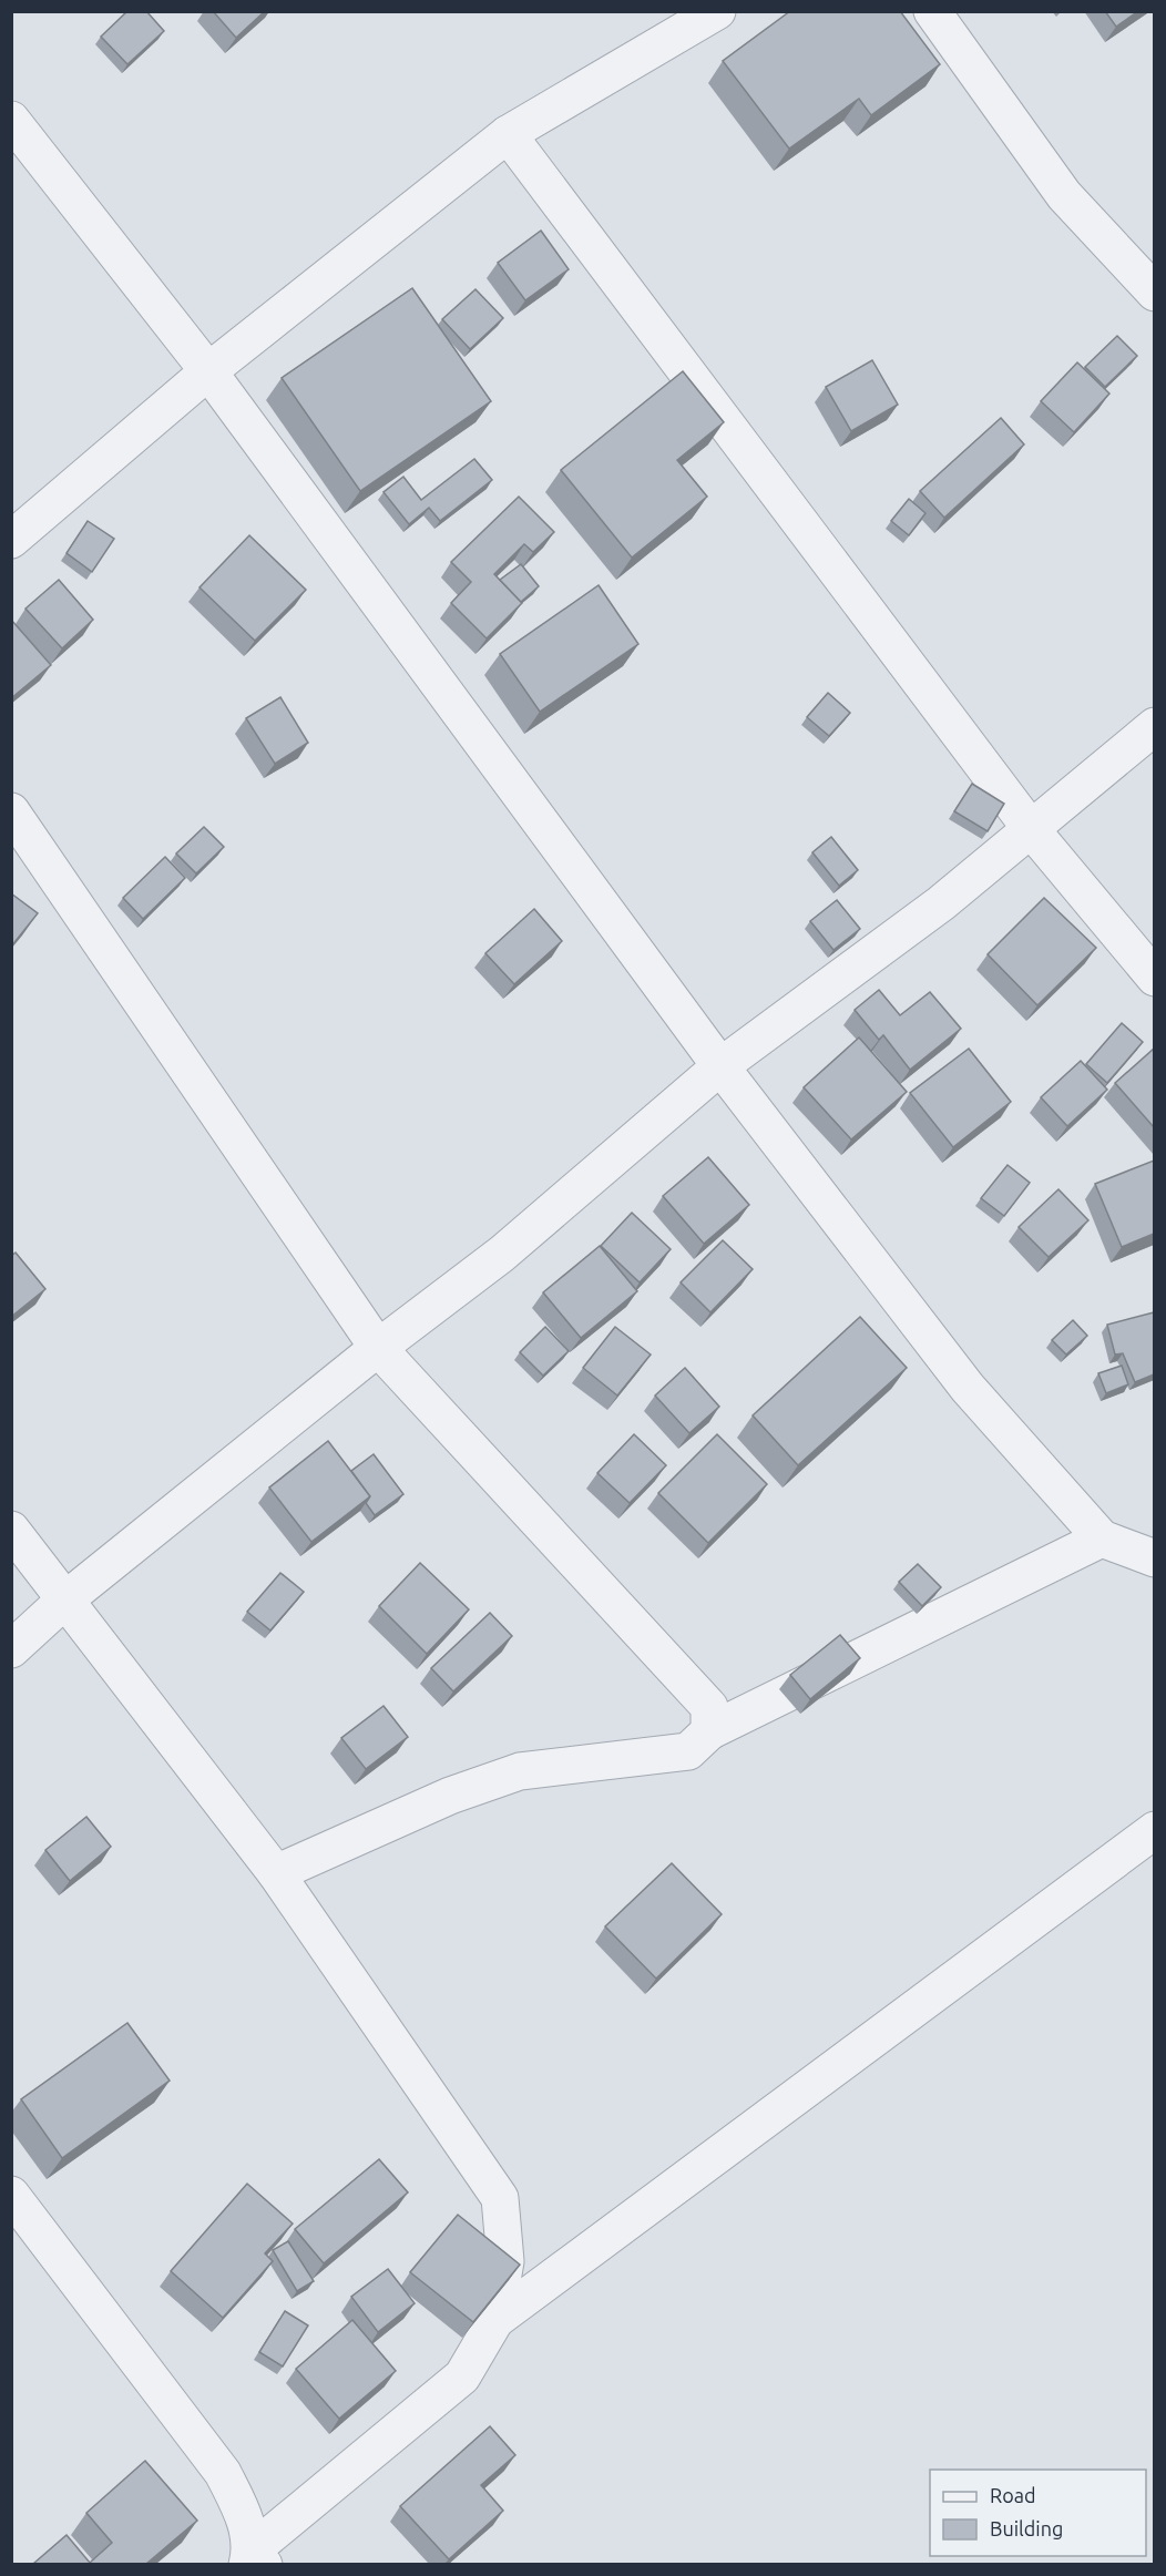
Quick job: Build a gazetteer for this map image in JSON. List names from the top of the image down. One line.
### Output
{"legend":["Road","Building"]}
